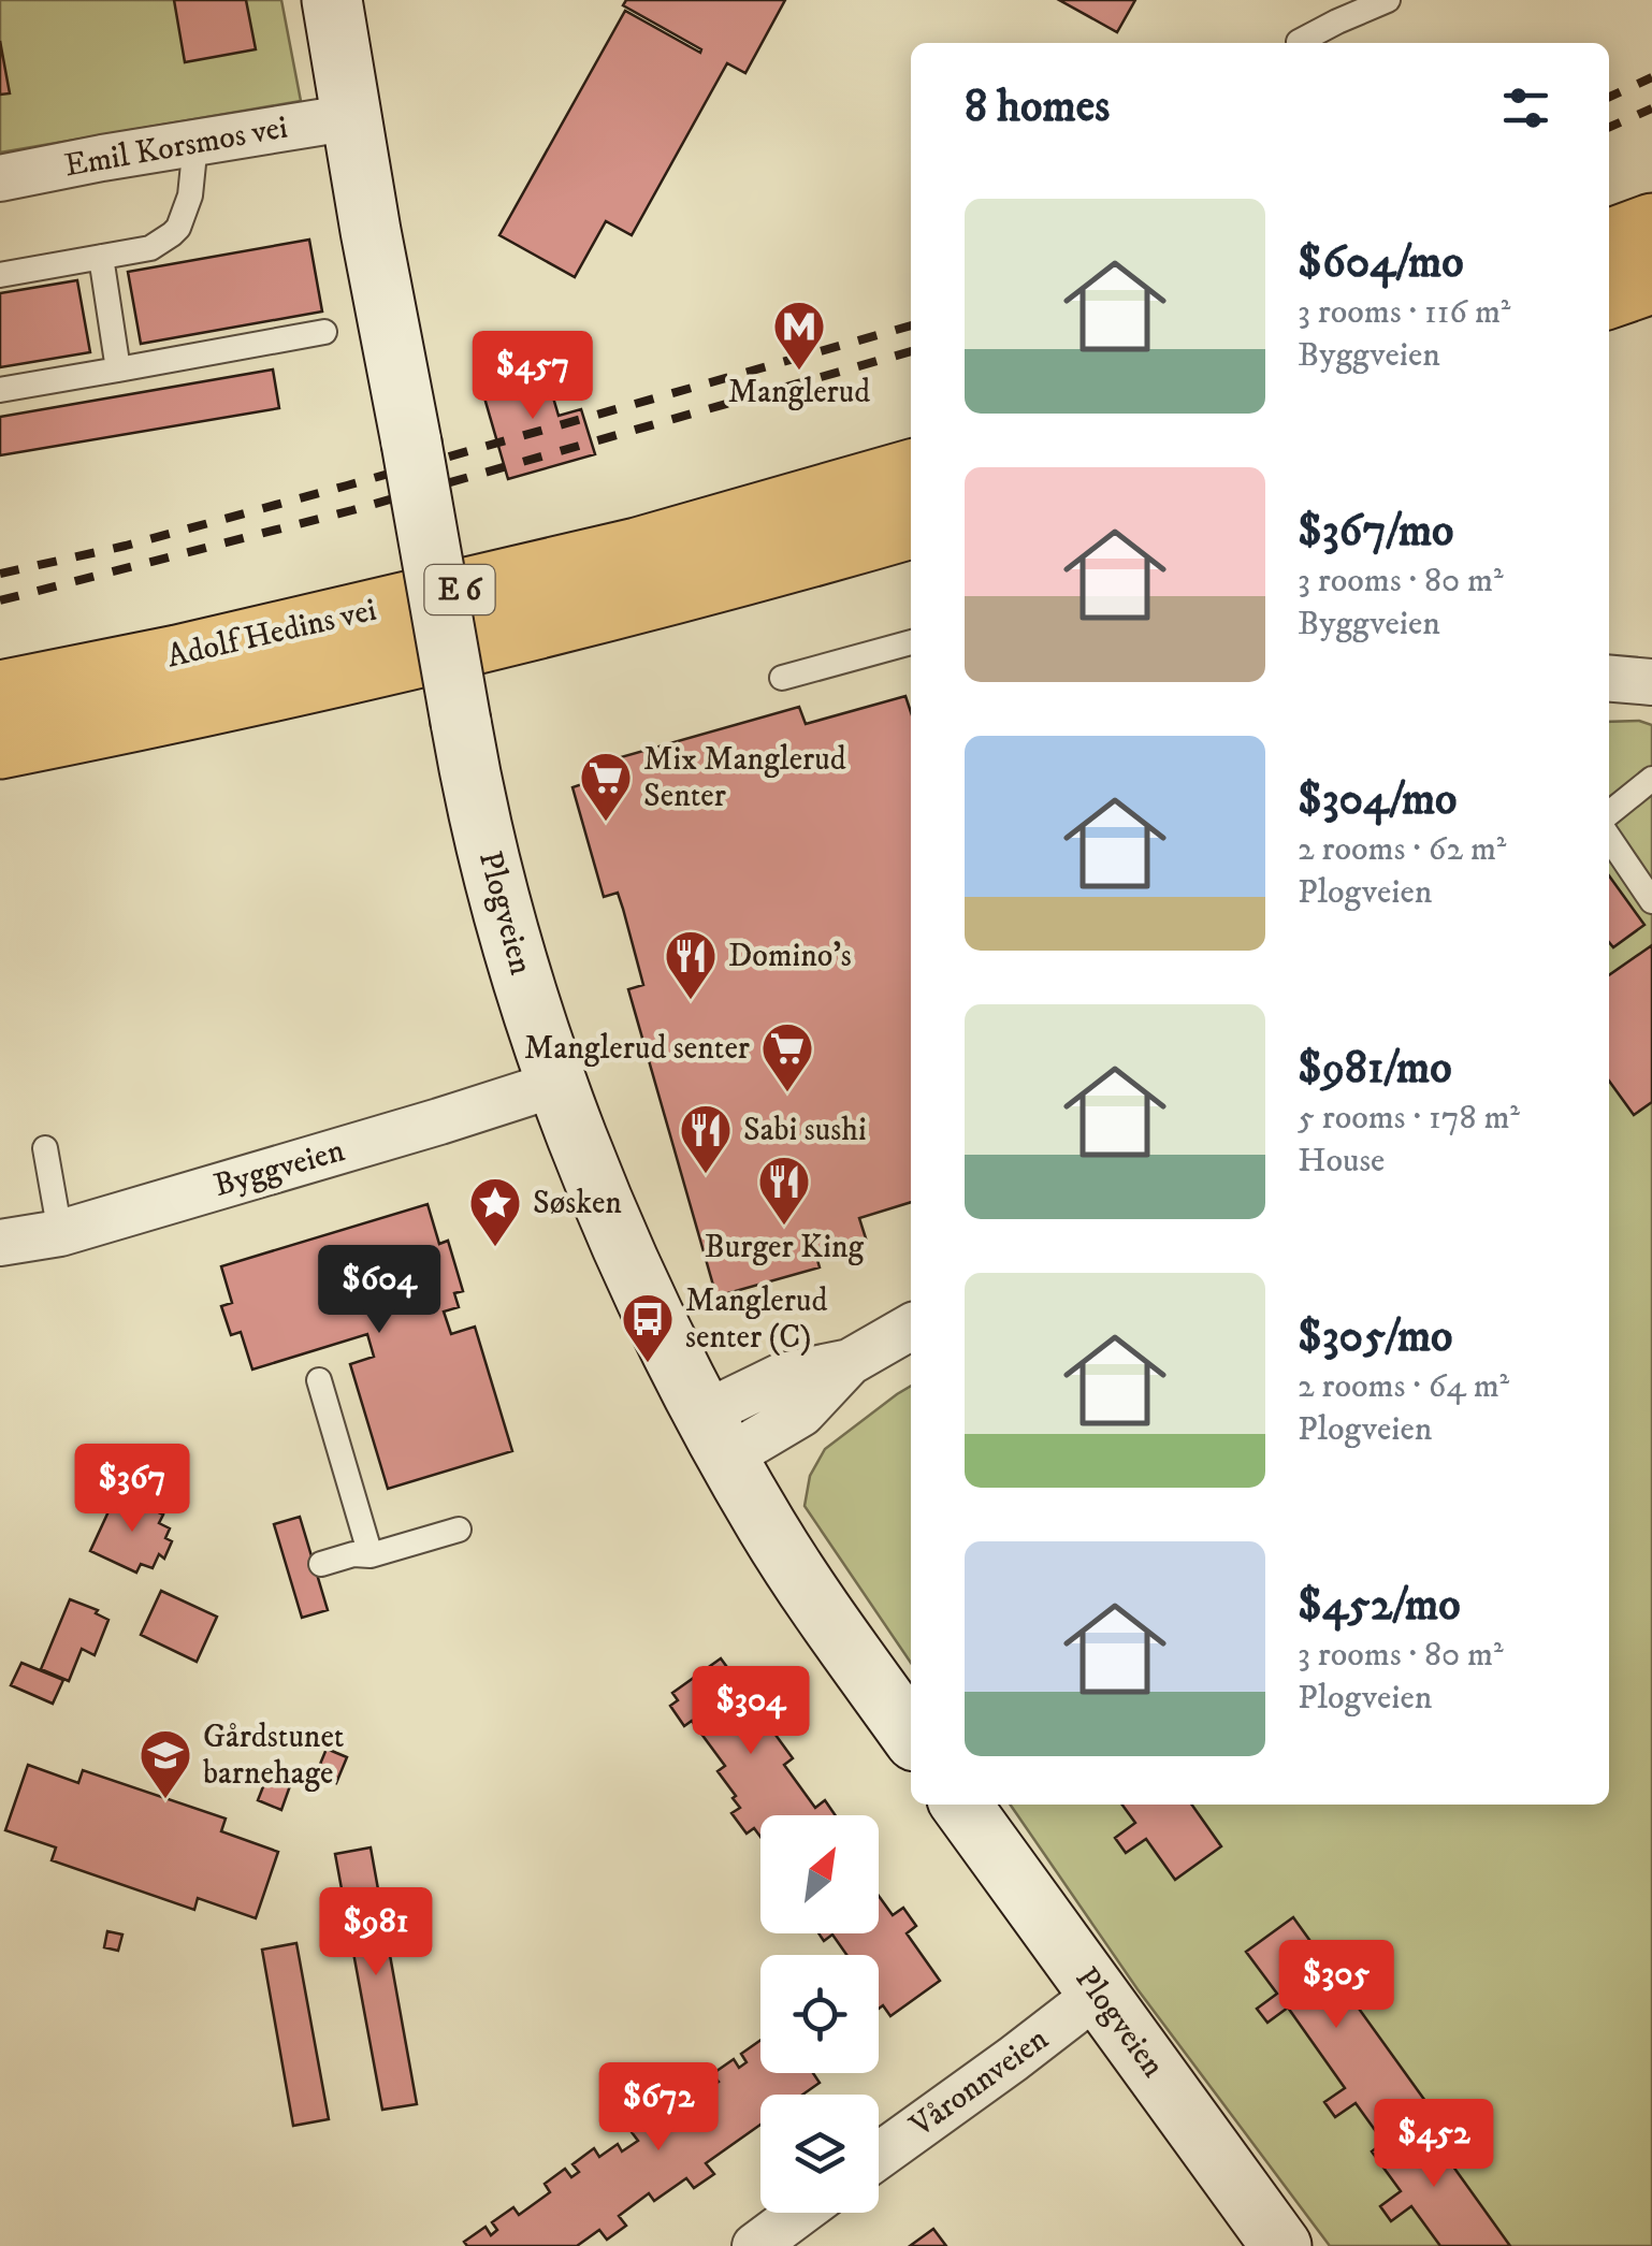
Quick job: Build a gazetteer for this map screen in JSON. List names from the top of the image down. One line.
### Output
{"streets":{"highway":["E 6","Adolf Hedins vei"],"street":["Emil Korsmos vei","Plogveien","Byggveien","Våronnveien"]},"crossings":[["Emil Korsmos vei","Plogveien"],["Plogveien","Byggveien"],["Plogveien","Våronnveien"]],"places":{"metro station":["Manglerud"],"supermarket":["Mix Manglerud Senter","Manglerud senter"],"restaurant":["Domino's","Sabi sushi","Burger King"],"place":["Søsken"],"bus stop":["Manglerud senter (C)"],"school or university":["Gårdstunet barnehage"]},"north":"top right","page":{"heading":"8 homes","list":[{"name":"$604/mo","note":"3 rooms · 116 m² · Byggveien"},{"name":"$367/mo","note":"3 rooms · 80 m² · Byggveien"},{"name":"$304/mo","note":"2 rooms · 62 m² · Plogveien"},{"name":"$981/mo","note":"5 rooms · 178 m² · House"},{"name":"$305/mo","note":"2 rooms · 64 m² · Plogveien"},{"name":"$452/mo","note":"3 rooms · 80 m² · Plogveien"}],"price":["$457","$604","$367","$304","$981","$305","$672","$452"]}}
